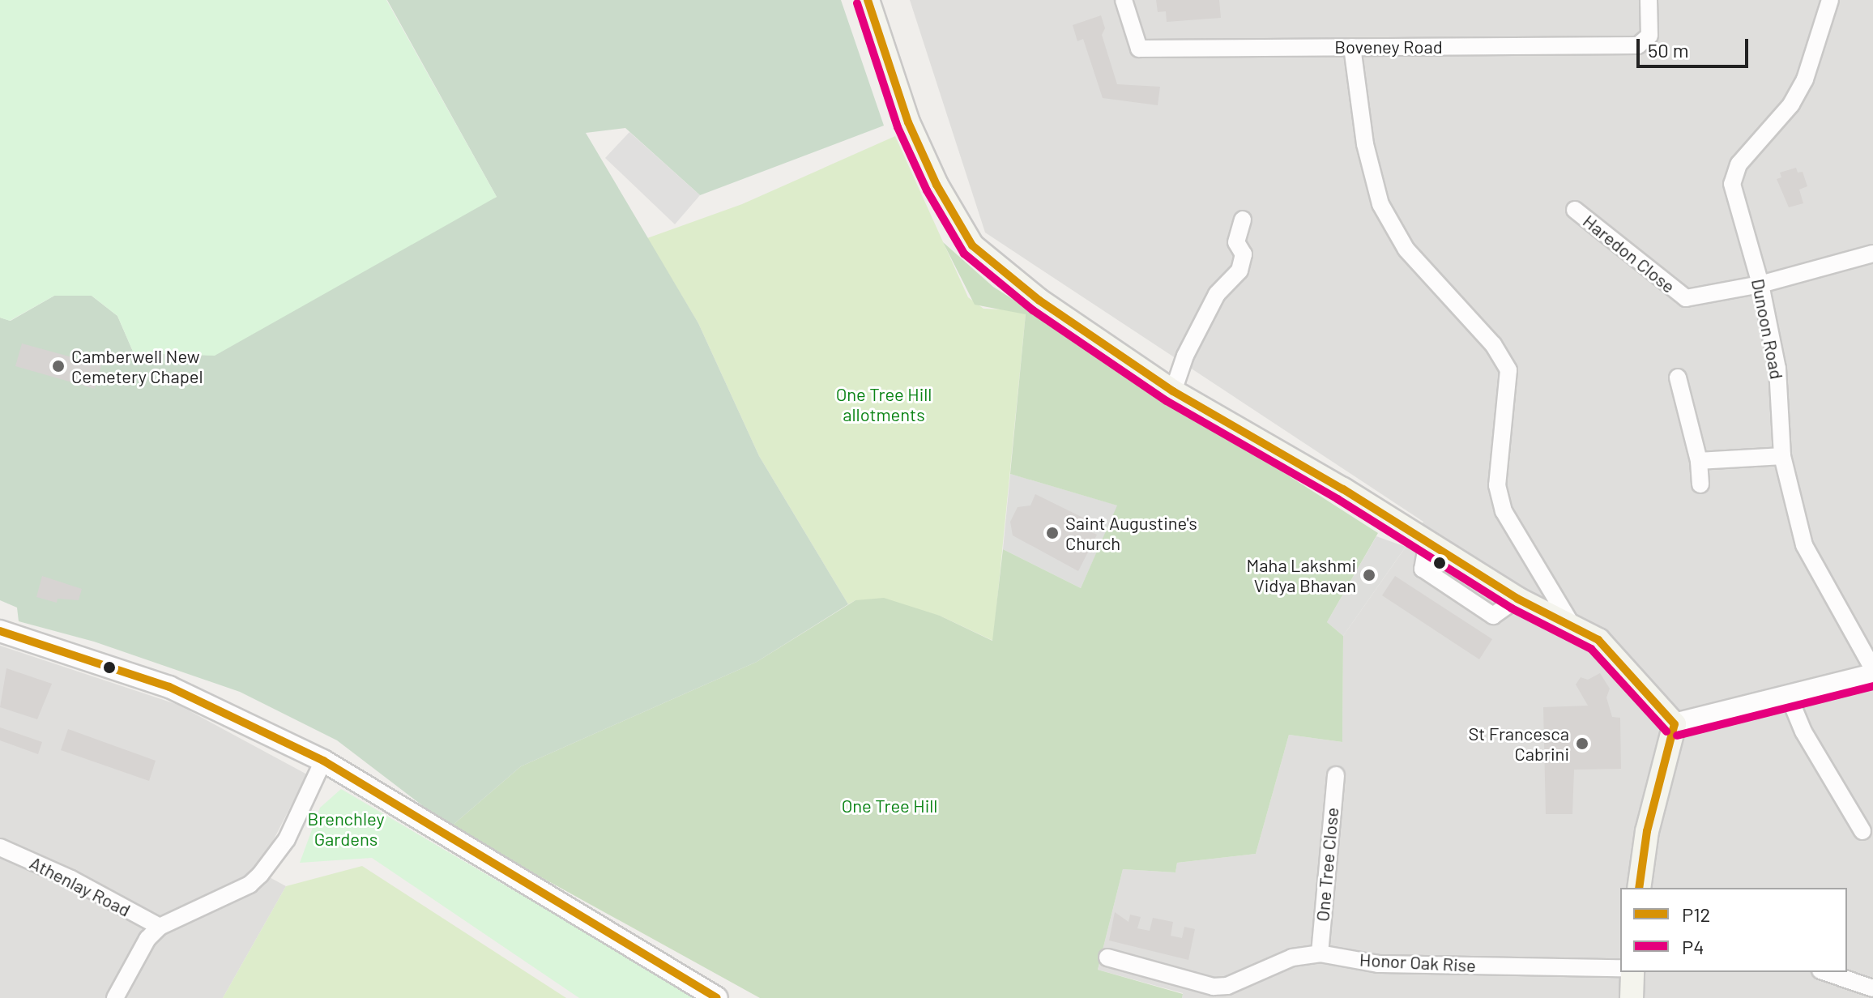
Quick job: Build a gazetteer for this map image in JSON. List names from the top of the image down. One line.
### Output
{"streets":{"street":["Boveney Road","Haredon Close","Dunoon Road","One Tree Close","Athenlay Road","Honor Oak Rise"]},"crossings":[["Haredon Close","Dunoon Road"],["One Tree Close","Honor Oak Rise"]],"parks":["One Tree Hill allotments","One Tree Hill","Brenchley Gardens"],"places":["Camberwell New Cemetery Chapel","Saint Augustine's Church","Maha Lakshmi Vidya Bhavan","St Francesca Cabrini"],"lines":["transit line P12","transit line P4"],"legend":["P12","P4"],"scale_bar":"50 m"}
